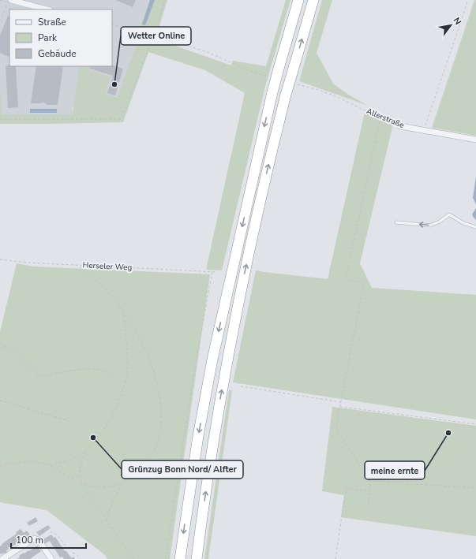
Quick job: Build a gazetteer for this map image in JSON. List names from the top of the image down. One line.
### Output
{"streets":{"street":["Allerstraße"],"path":["Herseler Weg"]},"places":["Wetter Online","meine ernte","Grünzug Bonn Nord/ Alfter"],"legend":["Straße","Park","Gebäude"],"scale_bar":"100 m","north":"top right"}
